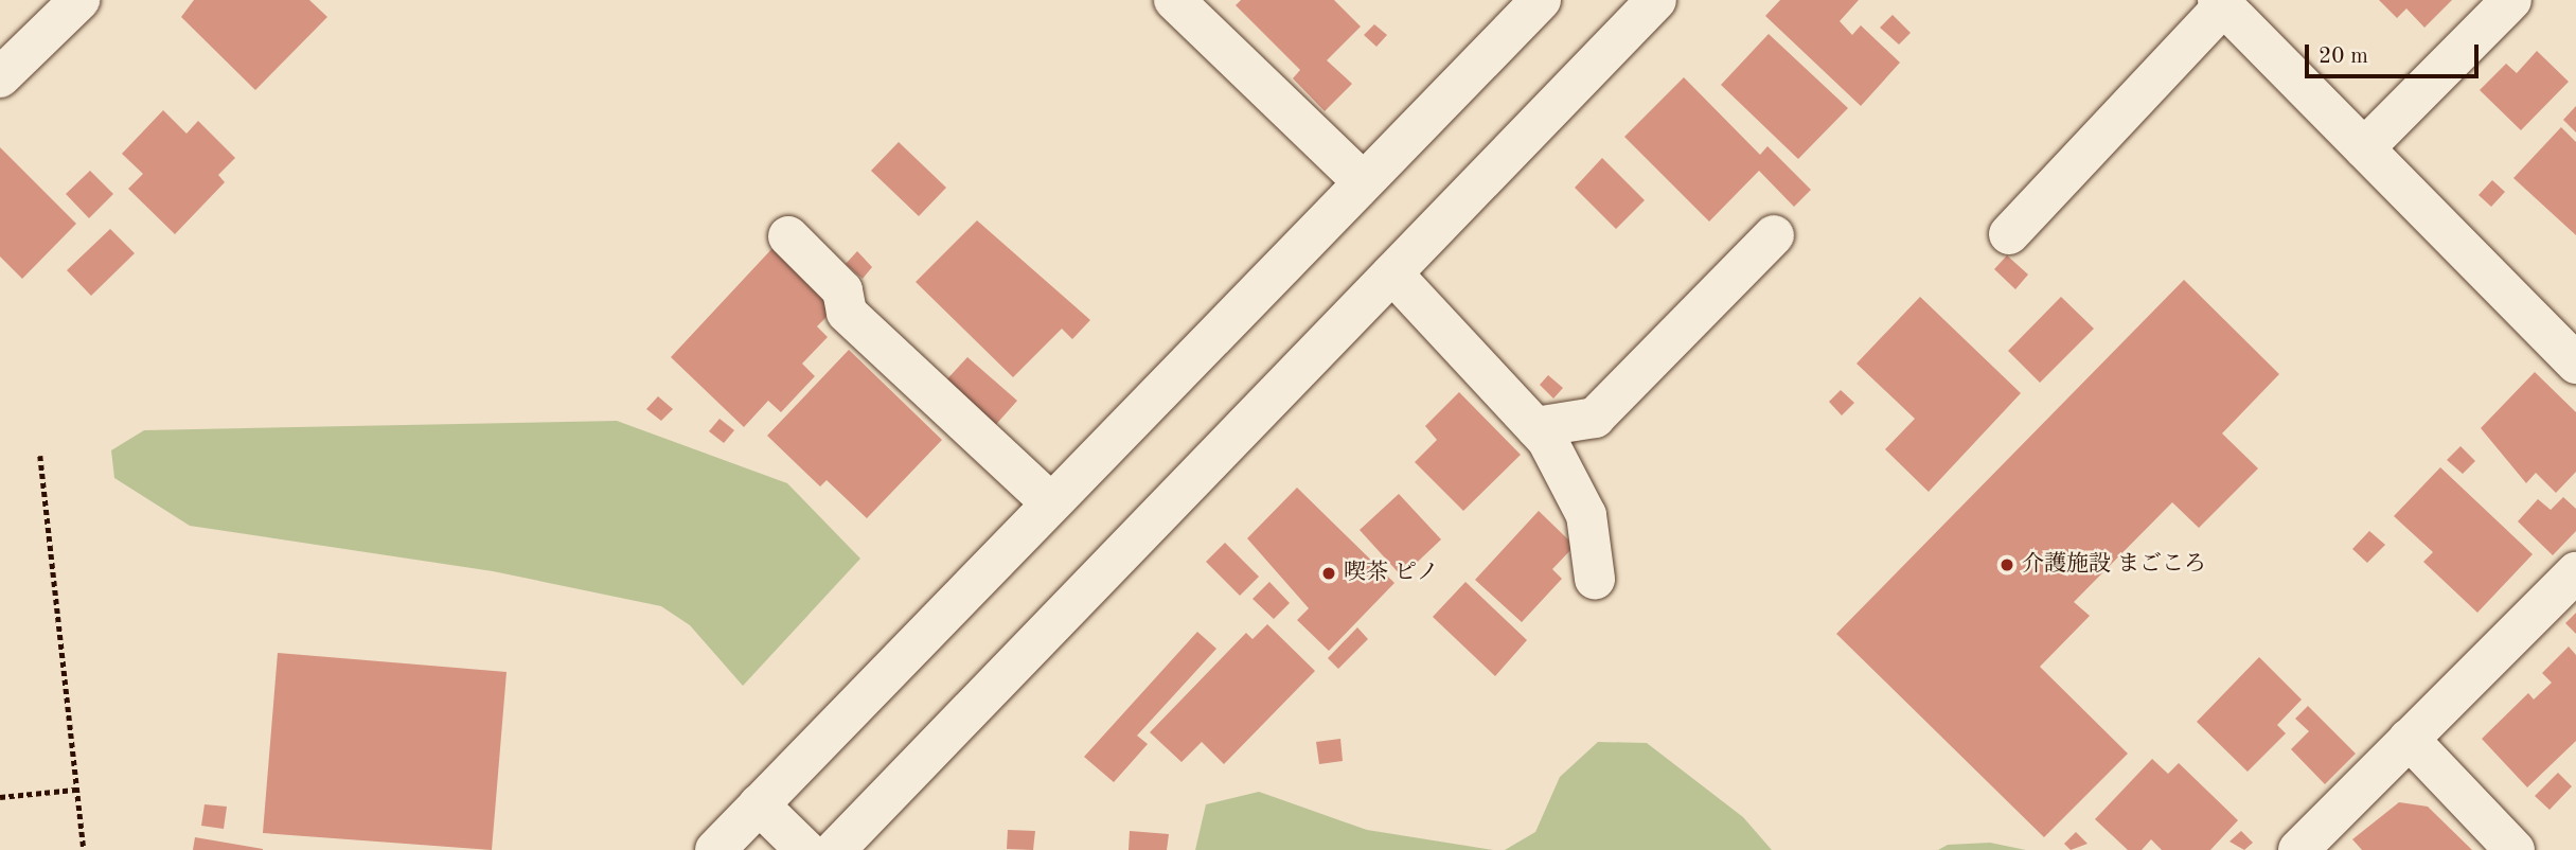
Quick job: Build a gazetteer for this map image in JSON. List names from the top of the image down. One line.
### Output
{"places":["介護施設 まごころ","喫茶 ピノ"],"scale_bar":"20 m"}
